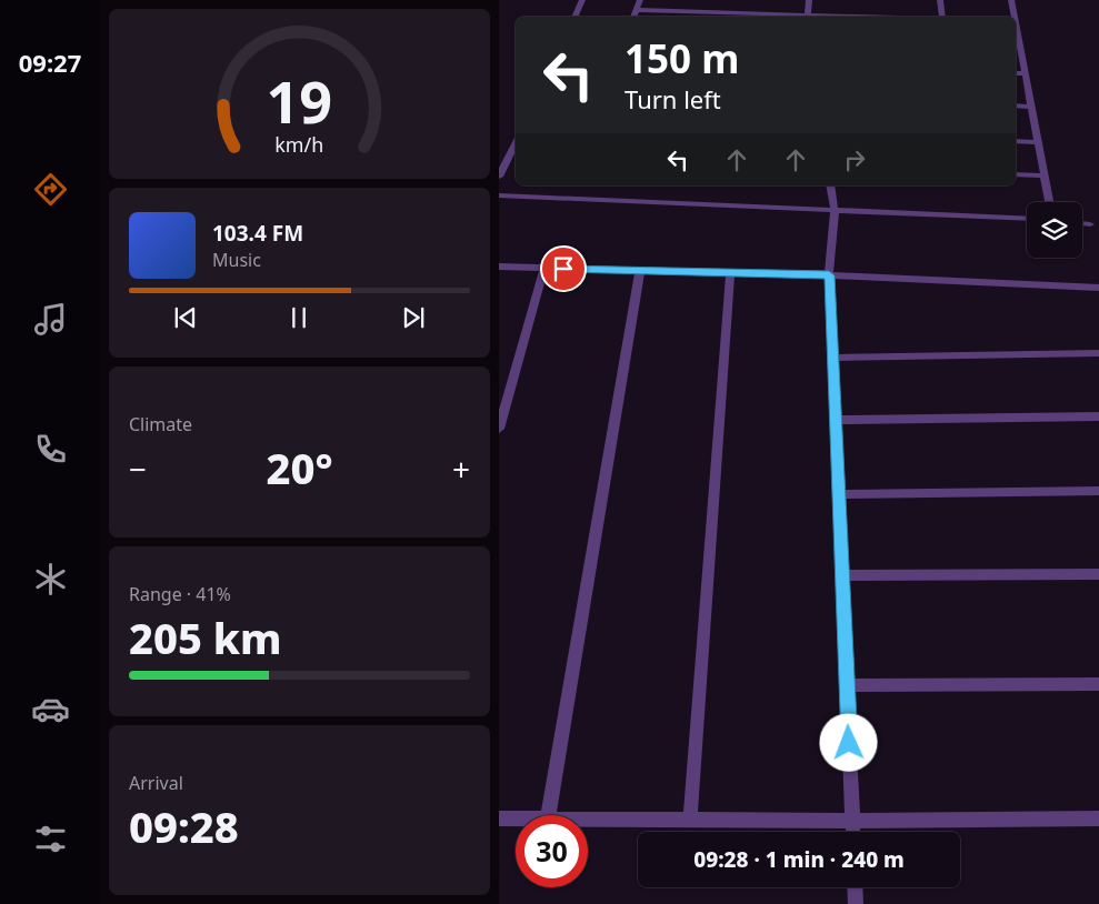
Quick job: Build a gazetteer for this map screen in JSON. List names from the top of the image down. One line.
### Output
{"page":{"tabs":"09:27","turn":["150 m","Turn left"],"song":["103.4 FM","Music"],"tile":["Climate",["Range · 41%","205 km"],["Arrival","09:28"]],"heat":["−","20°","+"],"limit":"30","trip":"09:28 · 1 min · 240 m","gauge":["19","km/h"]}}
